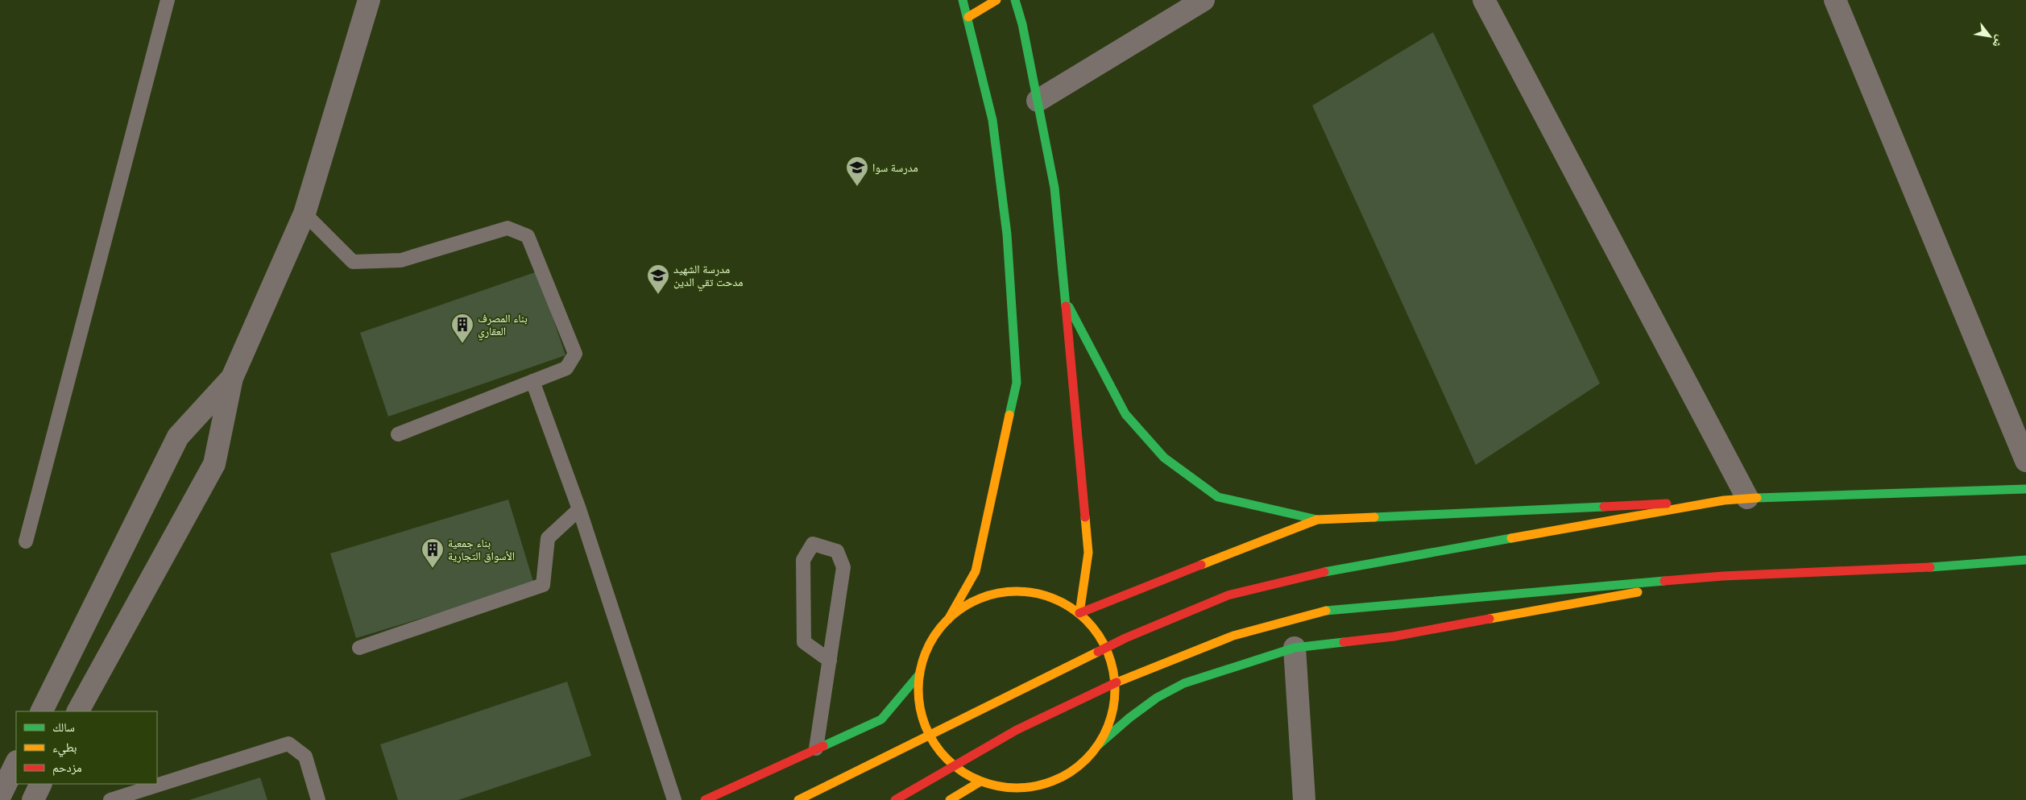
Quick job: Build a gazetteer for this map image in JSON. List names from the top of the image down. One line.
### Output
{"places":{"school or university":["مدرسة سوا","مدرسة الشهيد مدحت تقي الدين"],"building":["بناء المصرف العقاري","بناء جمعية الأسواق التجارية"]},"legend":["سالك","بطيء","مزدحم"],"north":"bottom right"}
